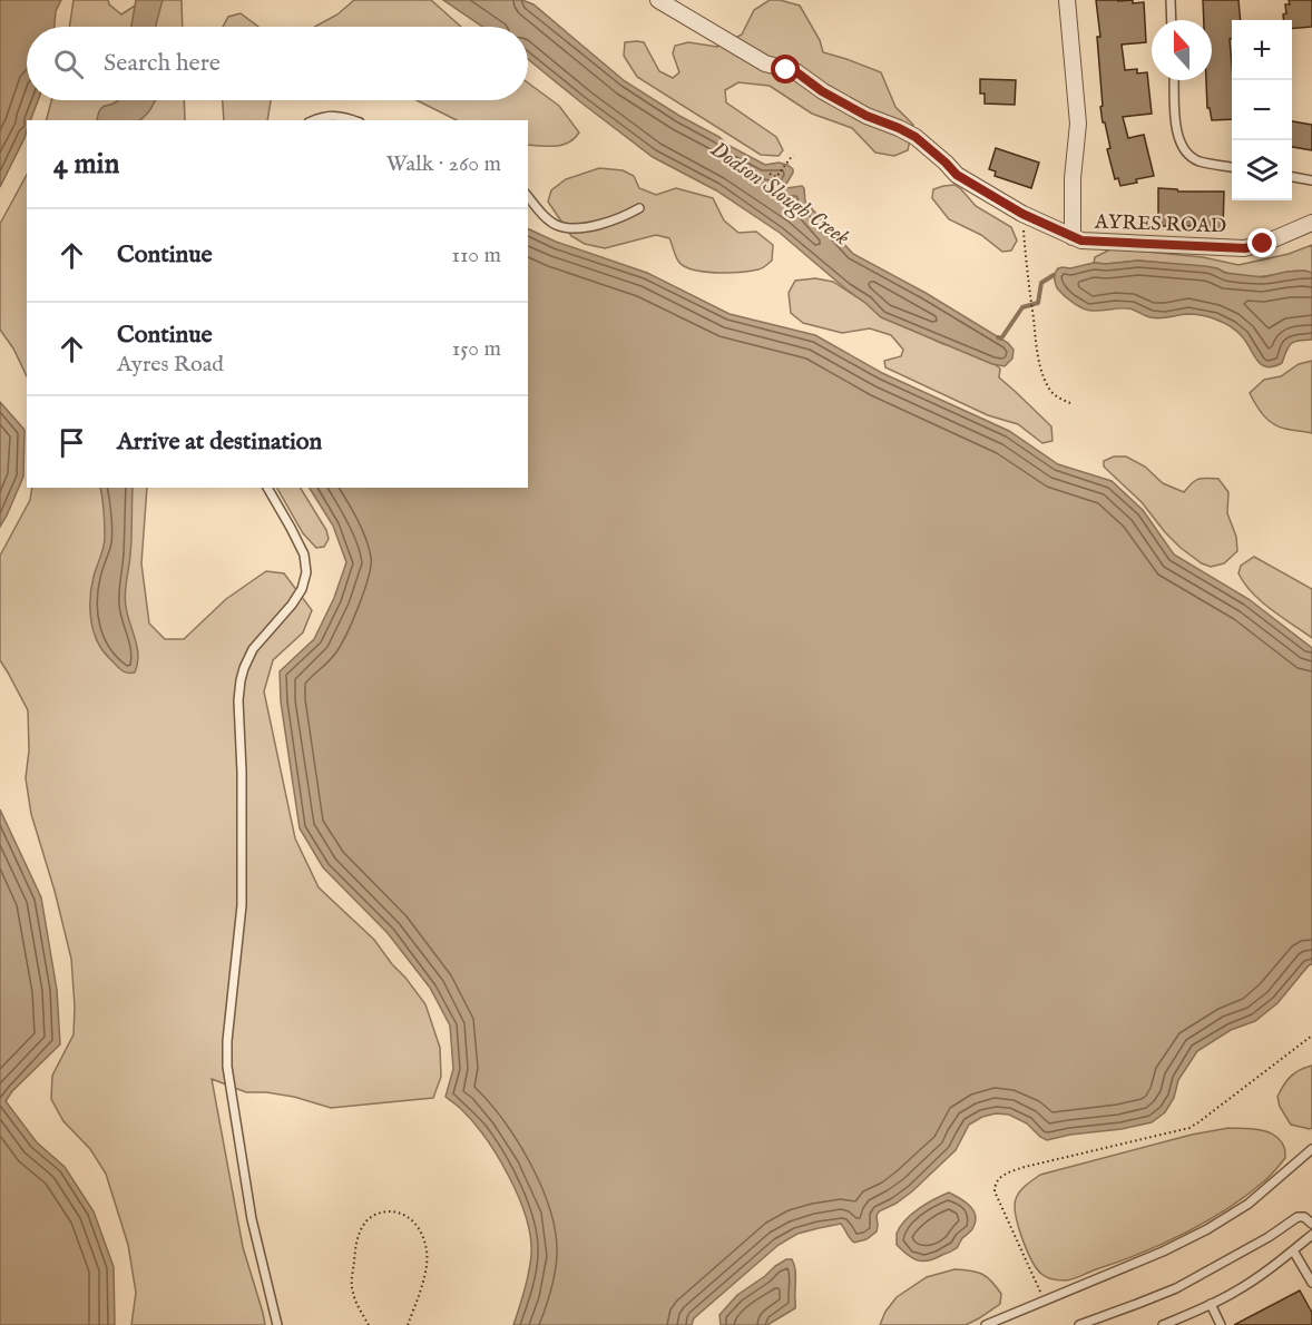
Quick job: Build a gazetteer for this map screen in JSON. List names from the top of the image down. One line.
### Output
{"streets":{"street":["AYRES ROAD"]},"water":["Dodson Slough Creek"],"north":"top","page":{"map_buttons":["+","−"],"search":"Search here","heading":["4 min","Walk · 260 m"],"list":[["Continue","110 m"],["Continue","Ayres Road","150 m"],"Arrive at destination"]}}
